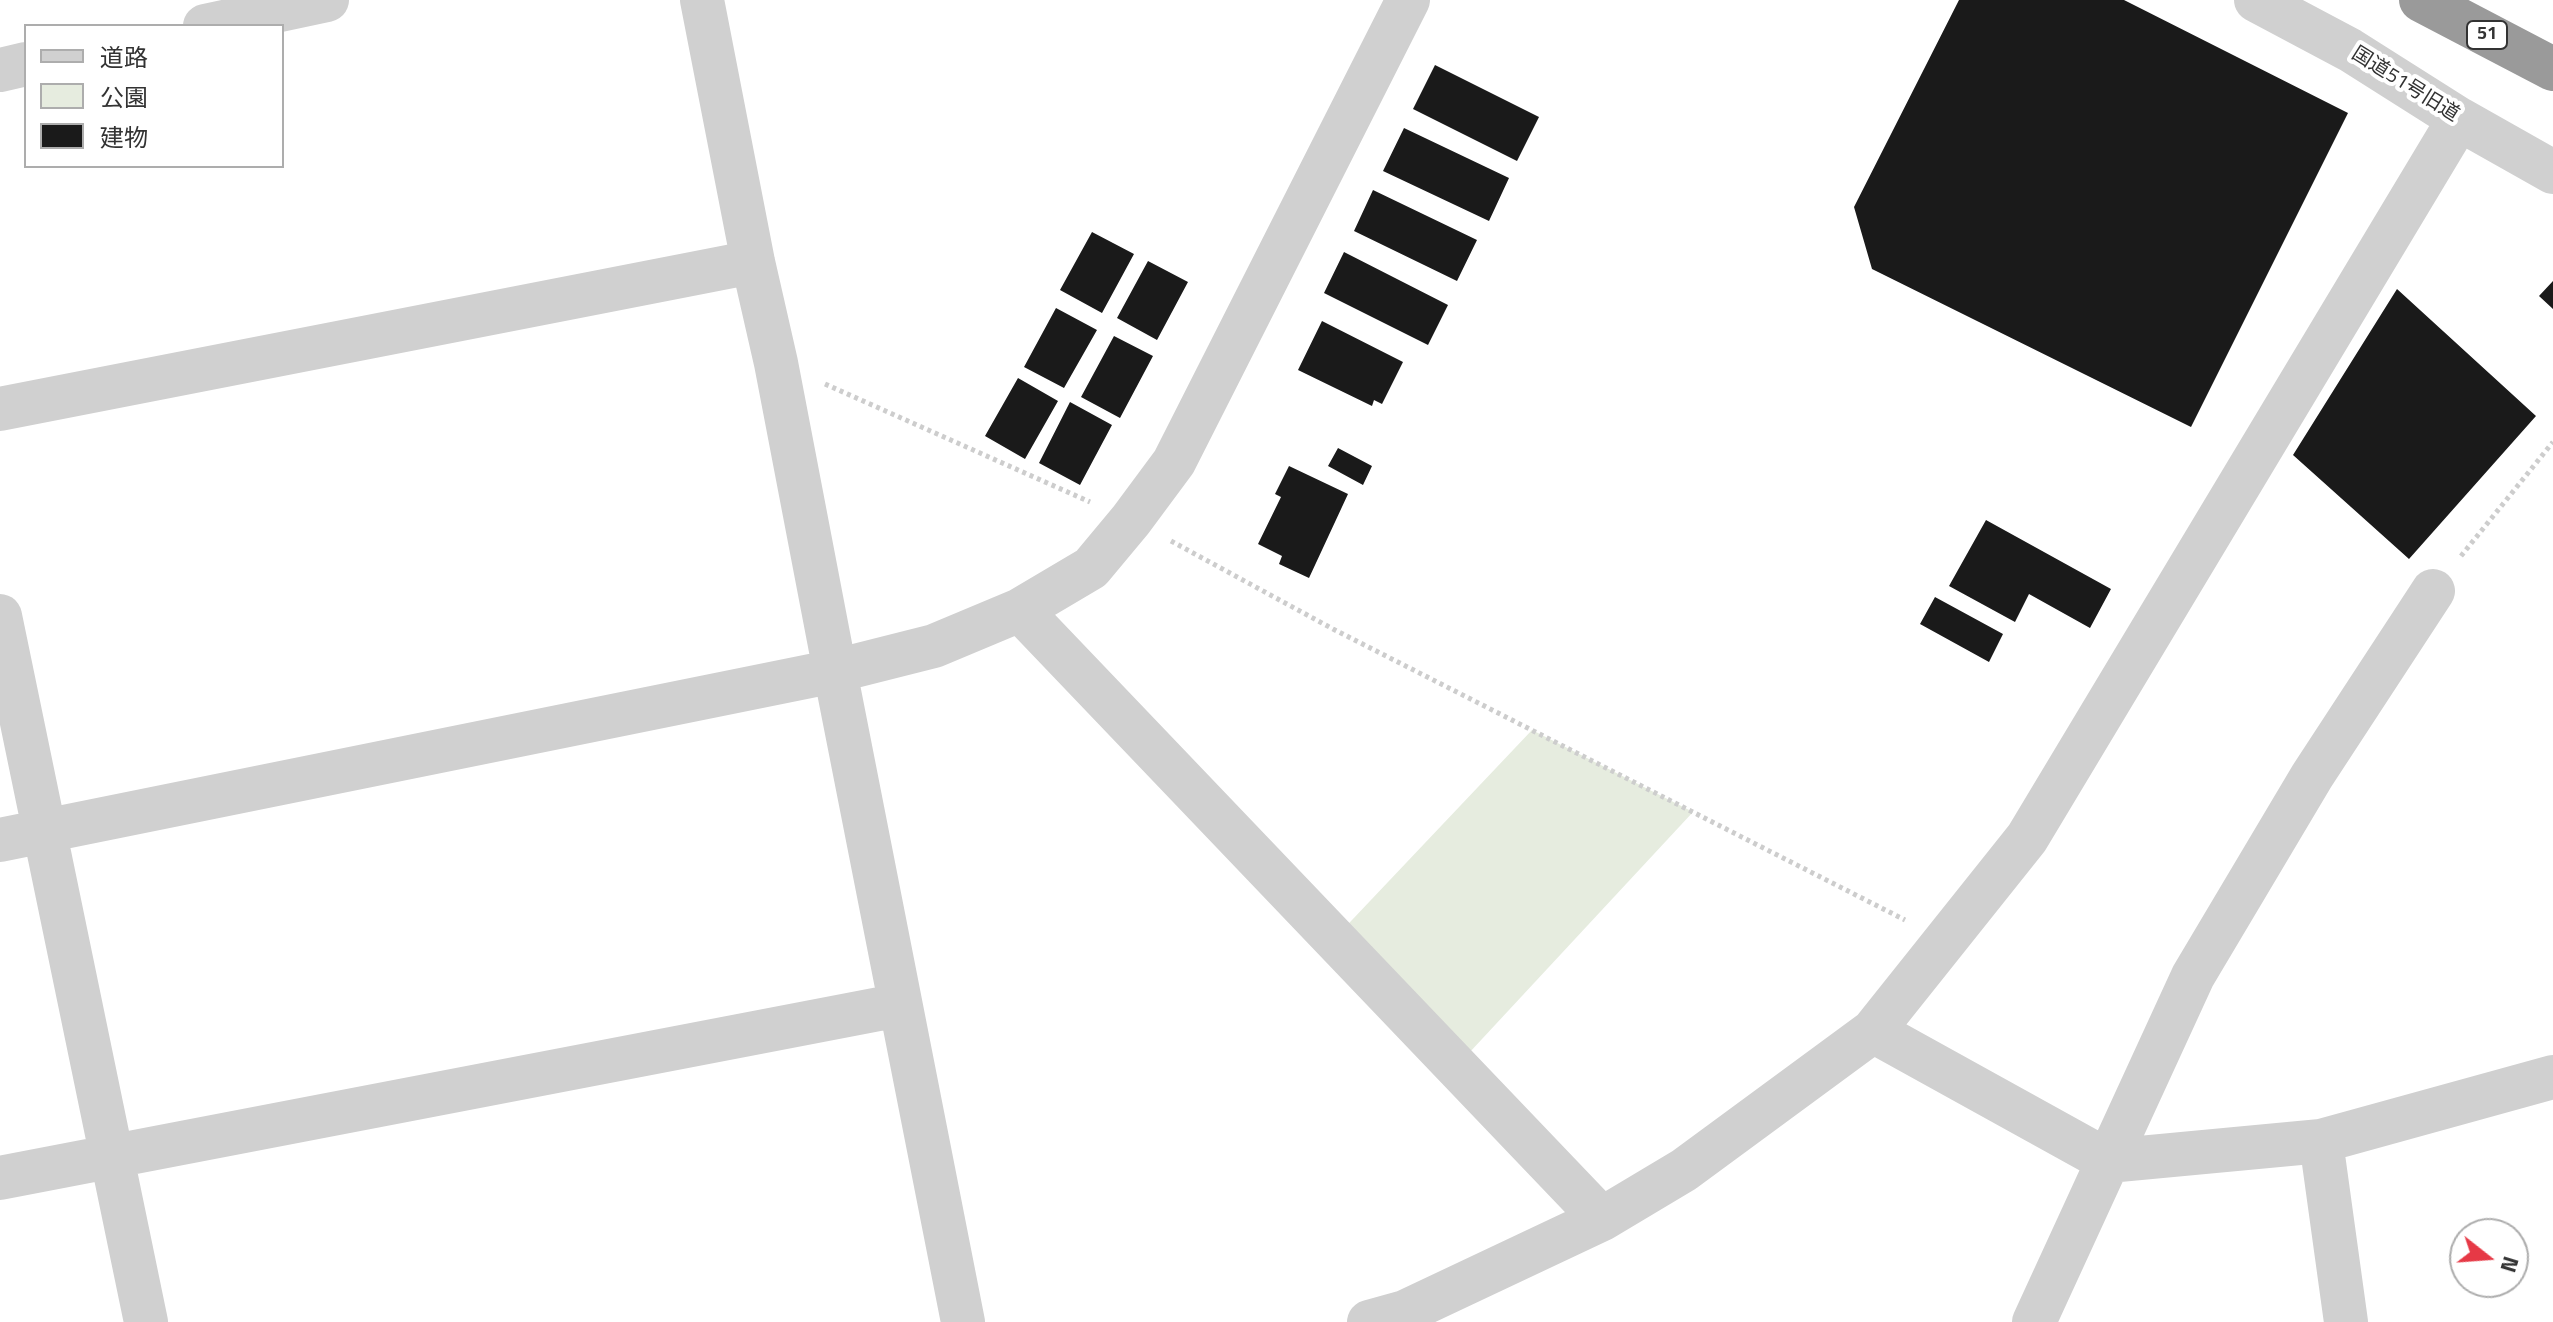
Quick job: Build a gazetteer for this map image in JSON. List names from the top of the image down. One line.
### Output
{"streets":{"highway":["51"],"street":["国道51号旧道"]},"legend":["道路","公園","建物"],"north":"right"}
